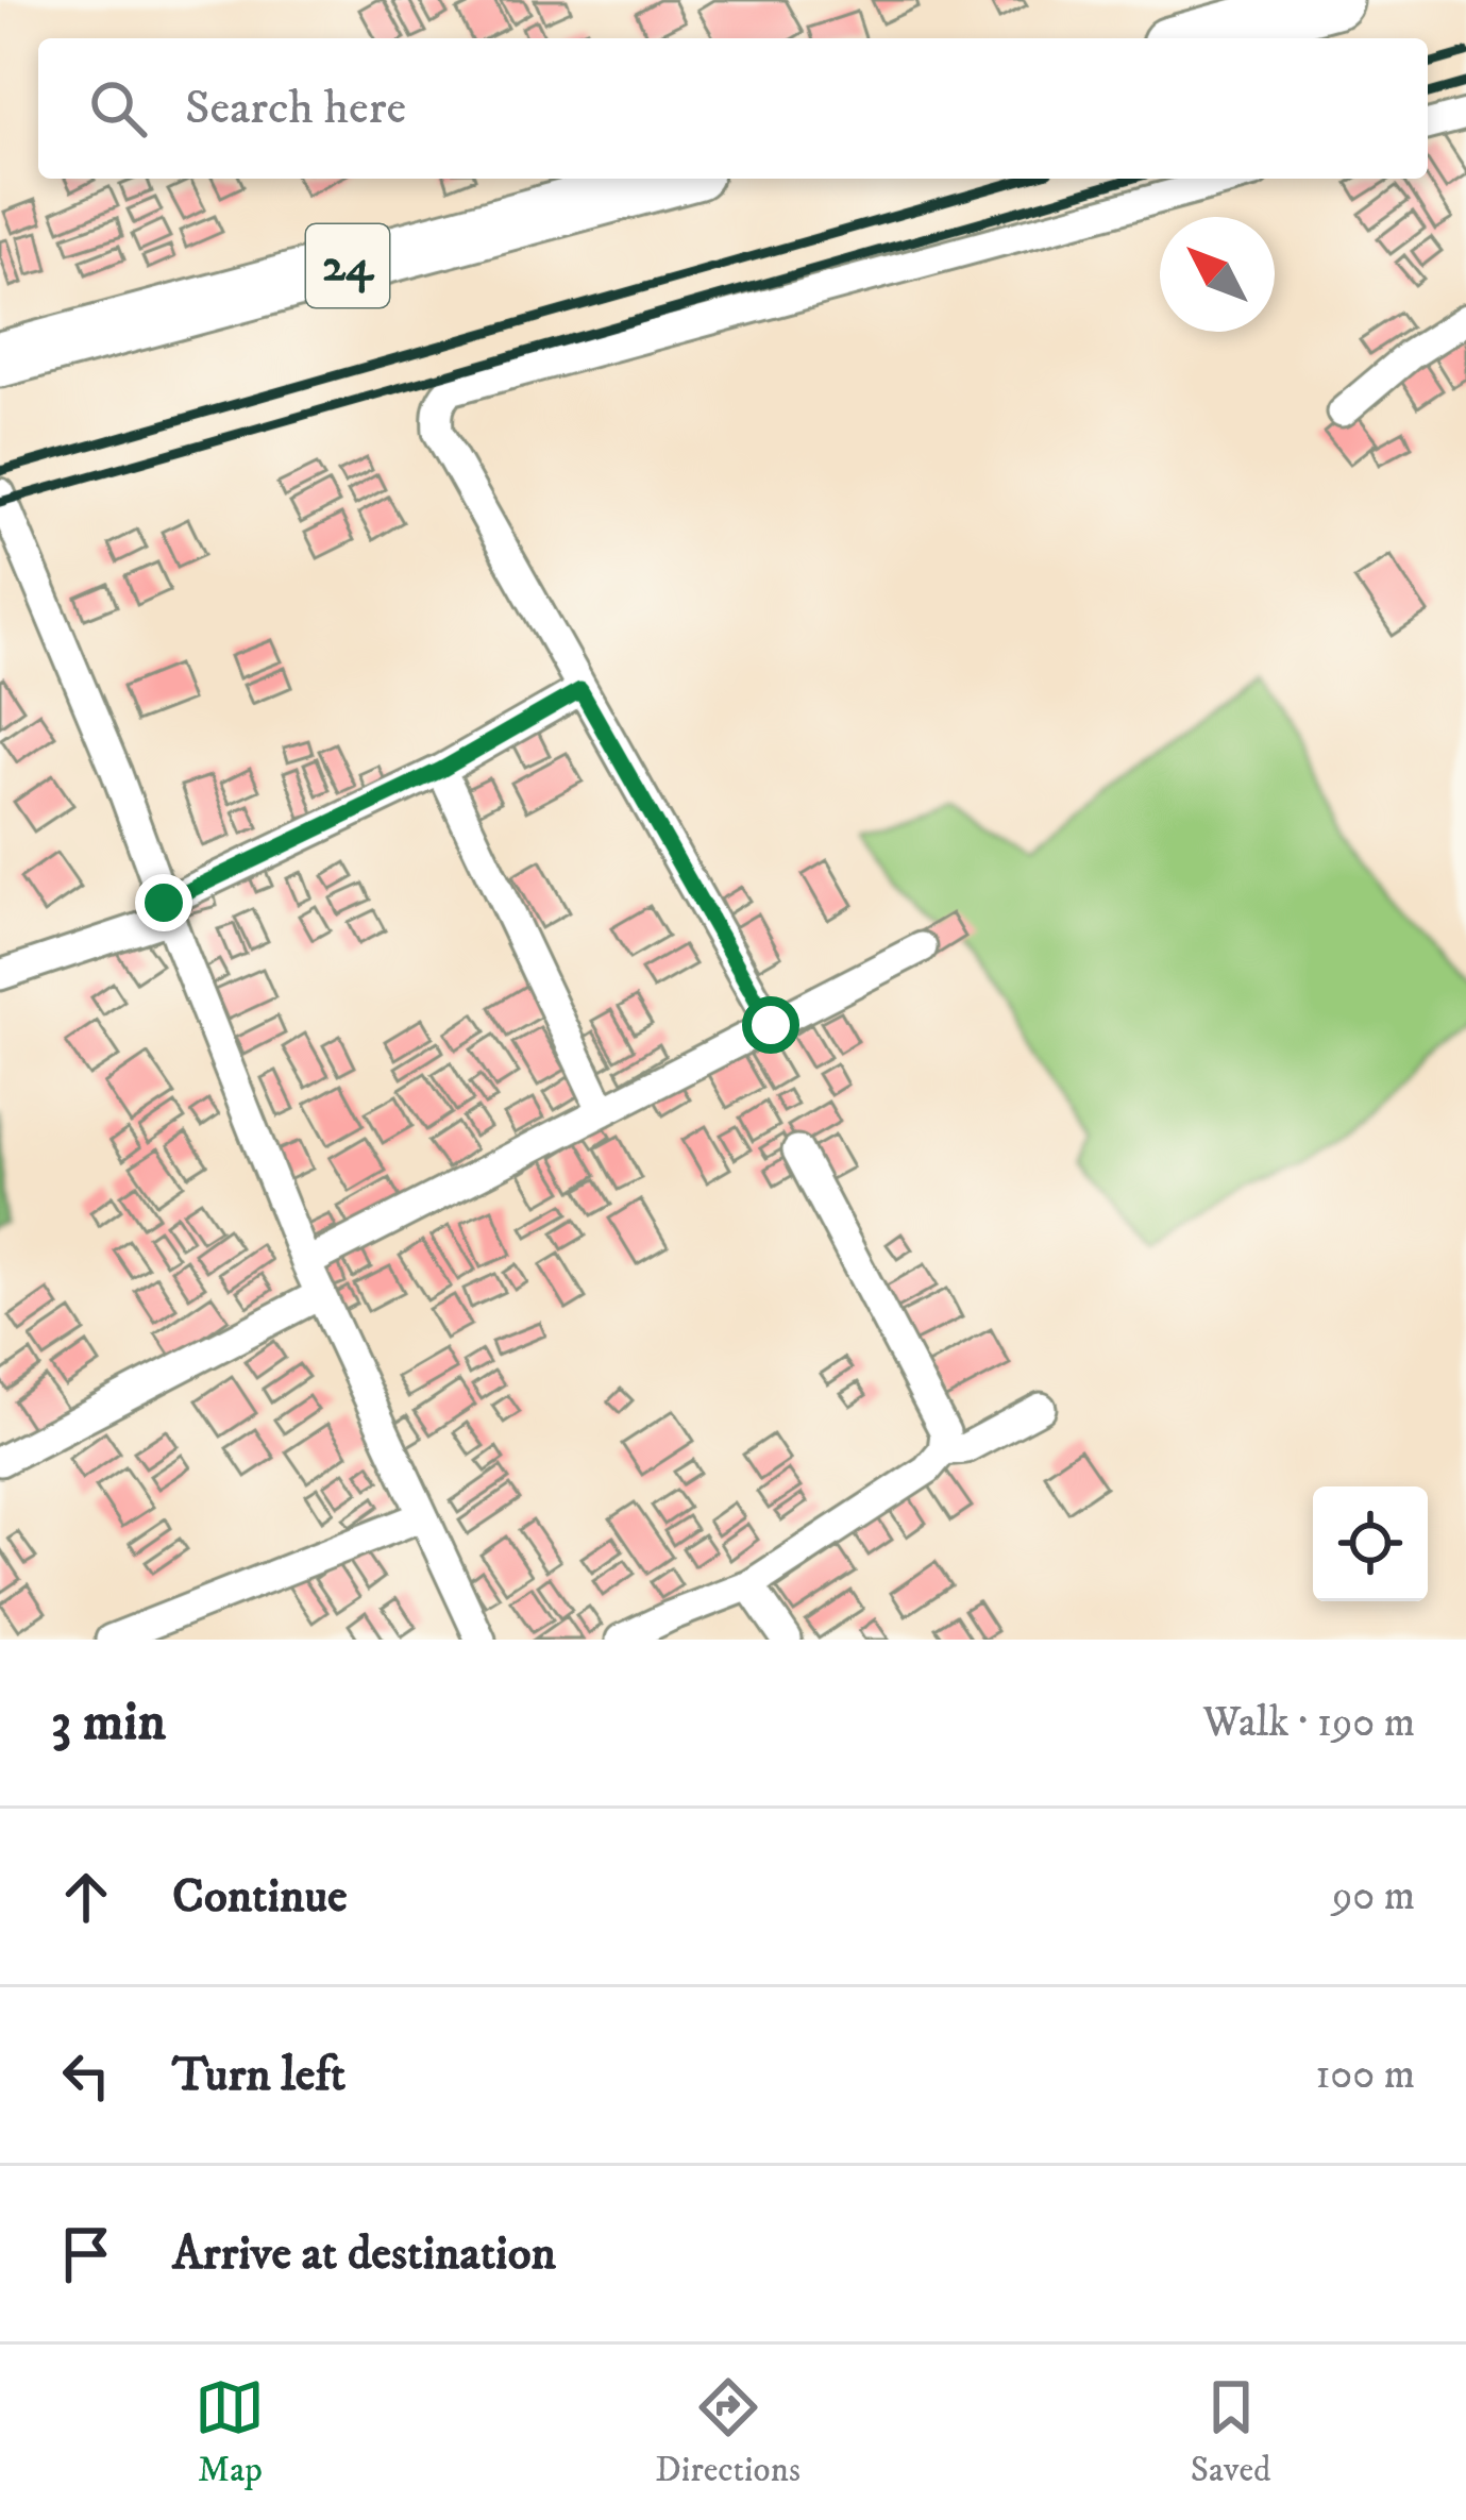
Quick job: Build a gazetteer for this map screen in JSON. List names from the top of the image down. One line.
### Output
{"streets":{"highway":["24"]},"north":"top left","page":{"search":"Search here","heading":["3 min","Walk · 190 m"],"list":[["Continue","90 m"],["Turn left","100 m"],"Arrive at destination"],"nav":["Map","Directions","Saved"]}}
